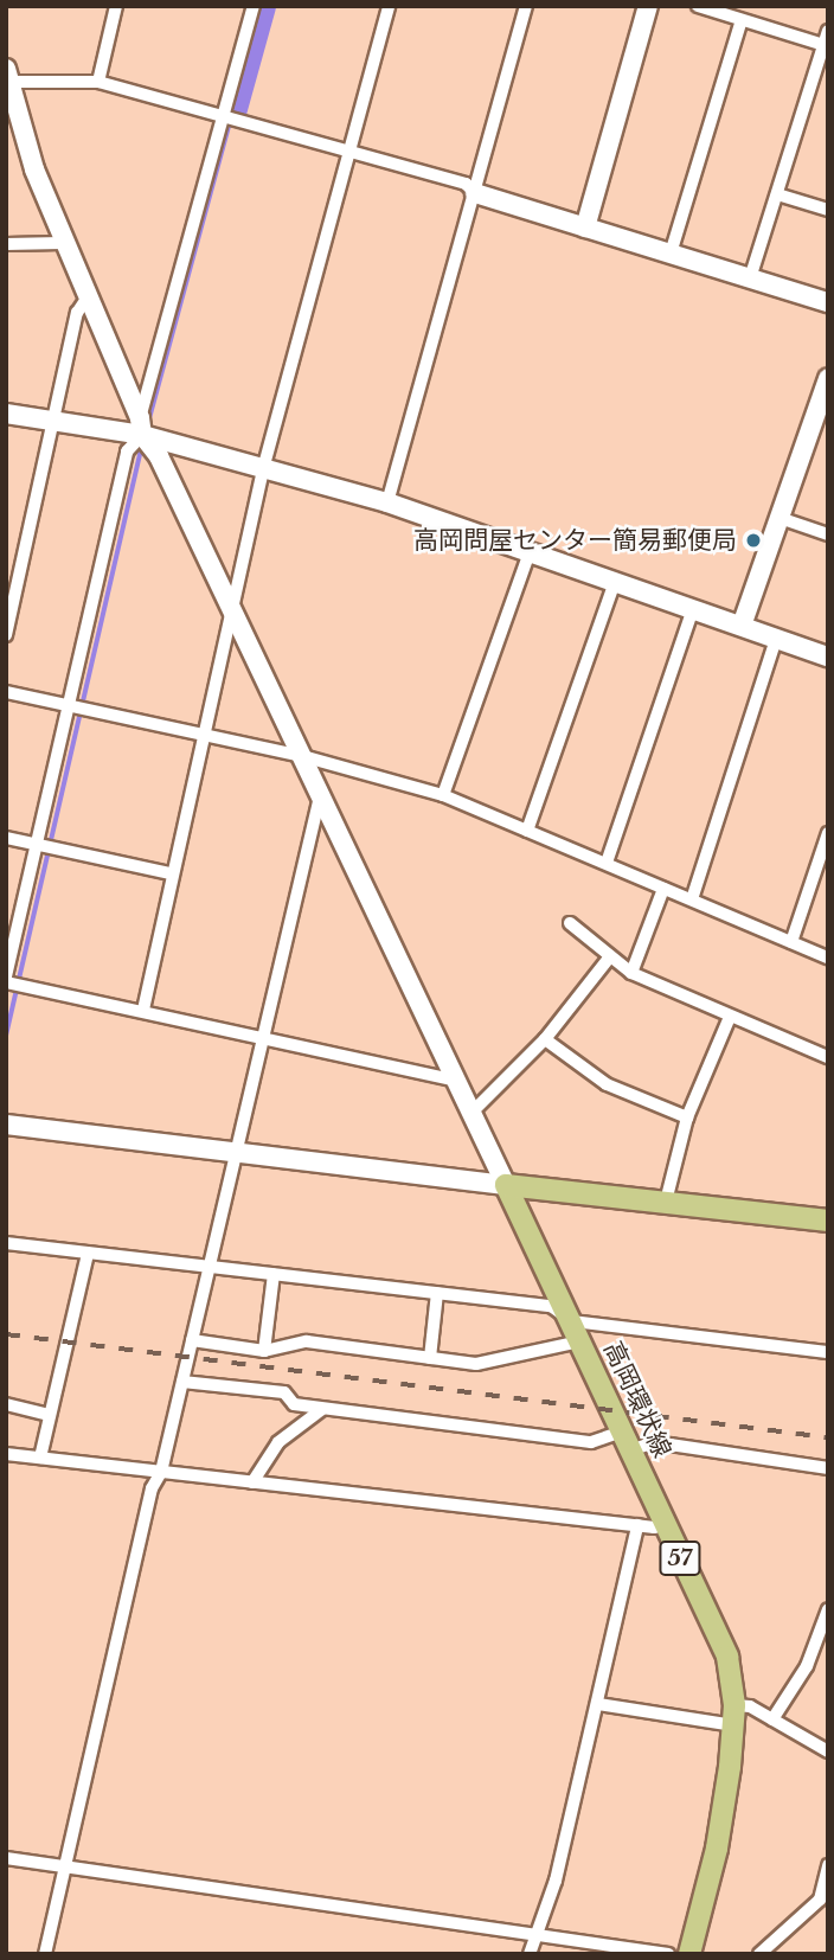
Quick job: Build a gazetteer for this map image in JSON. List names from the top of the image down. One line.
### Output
{"streets":{"main road":["高岡環状線","57"]},"places":["高岡問屋センター簡易郵便局"]}
